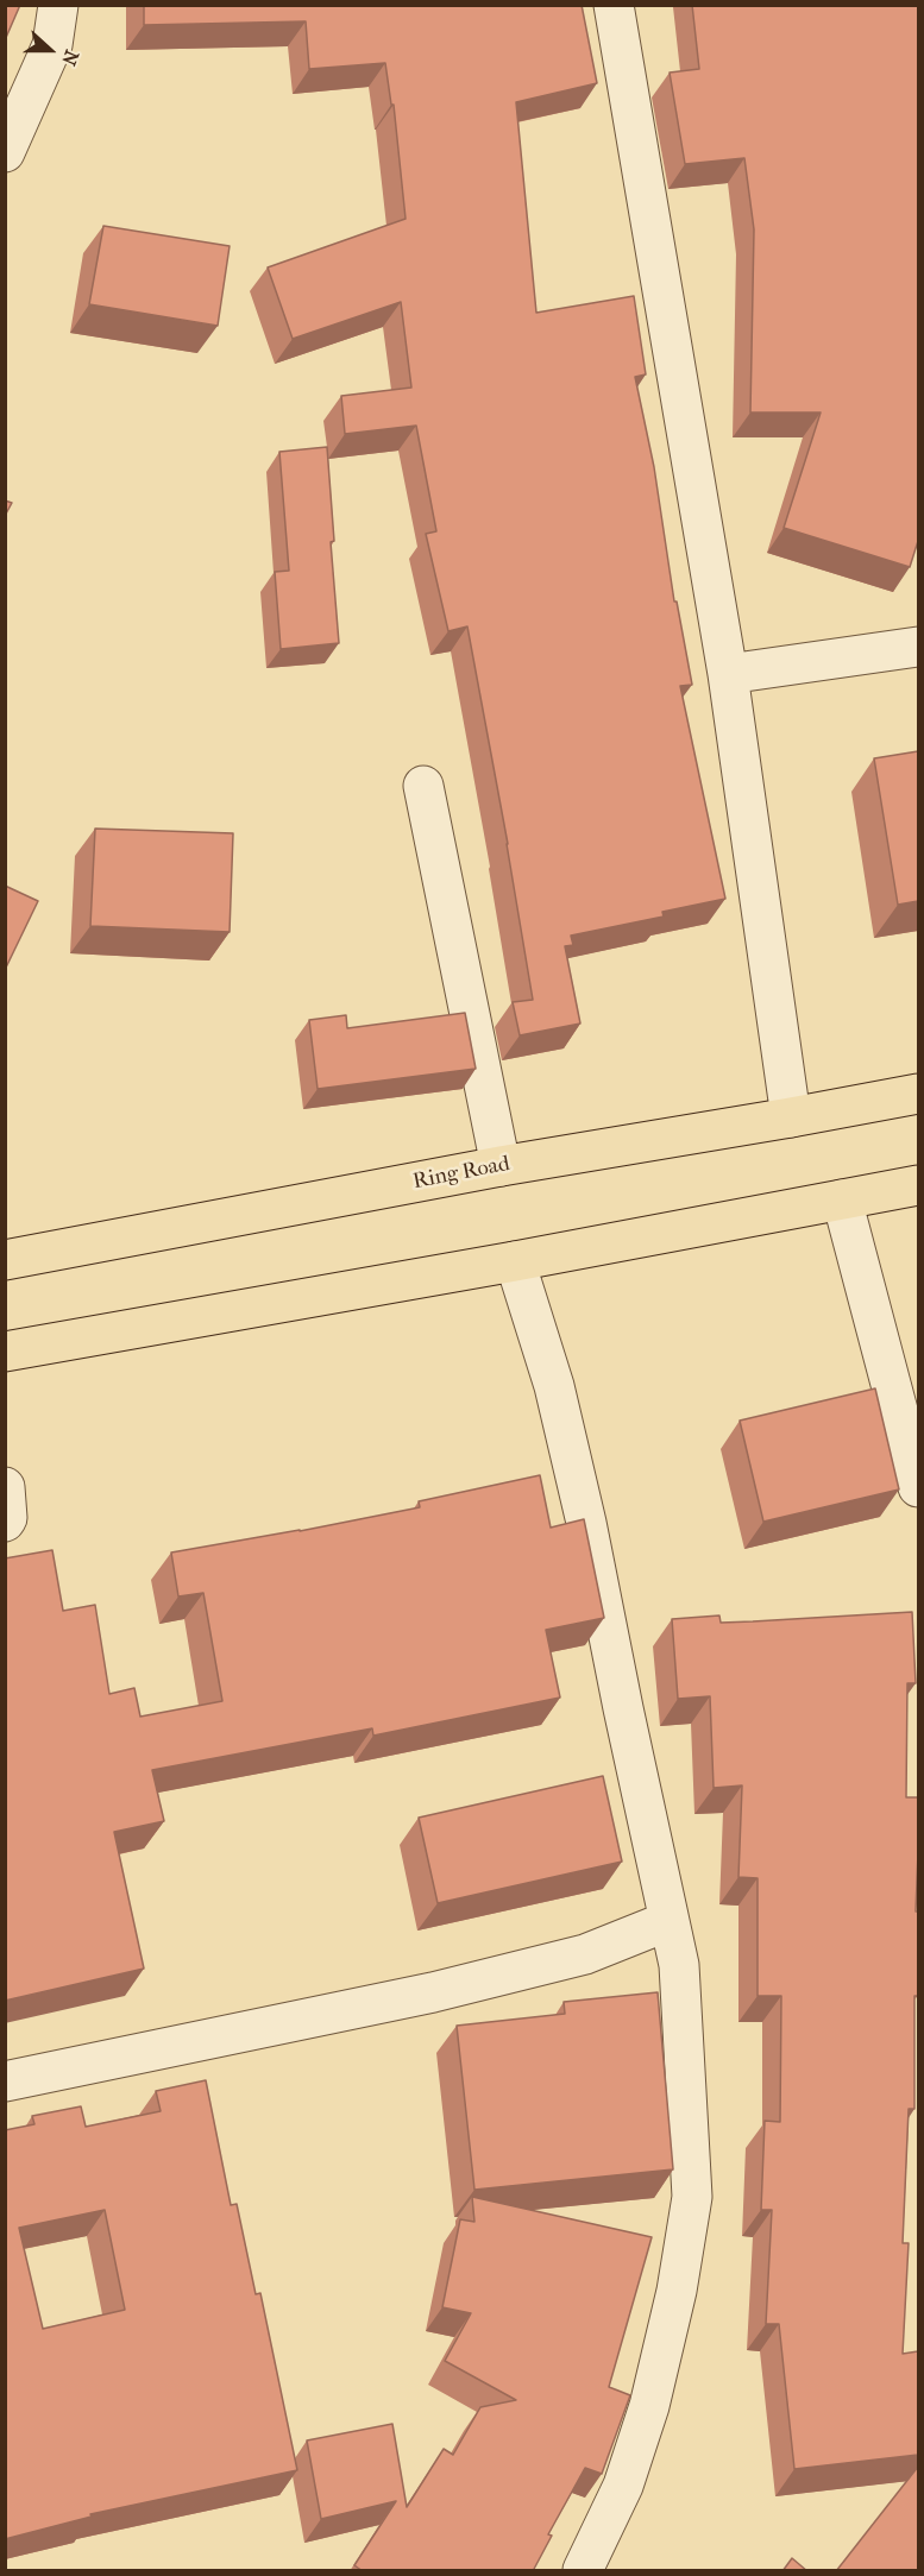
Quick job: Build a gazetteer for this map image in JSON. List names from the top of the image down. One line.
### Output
{"streets":{"main road":["Ring Road"]},"north":"right"}
